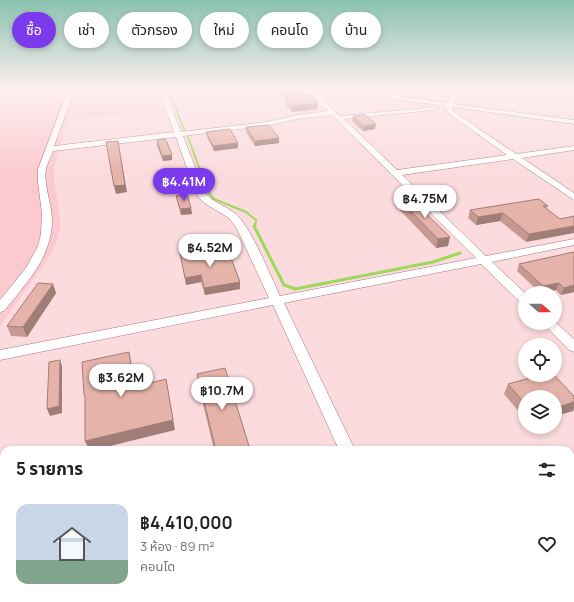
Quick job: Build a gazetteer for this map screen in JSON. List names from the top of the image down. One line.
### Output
{"north":"right","page":{"chip":["ซื้อ","เช่า","ตัวกรอง","ใหม่","คอนโด","บ้าน"],"price":["฿4.41M","฿4.75M","฿4.52M","฿3.62M","฿10.7M"],"heading":"5 รายการ","list":[{"name":"฿4,410,000","note":"3 ห้อง · 89 m² · คอนโด"}]}}
